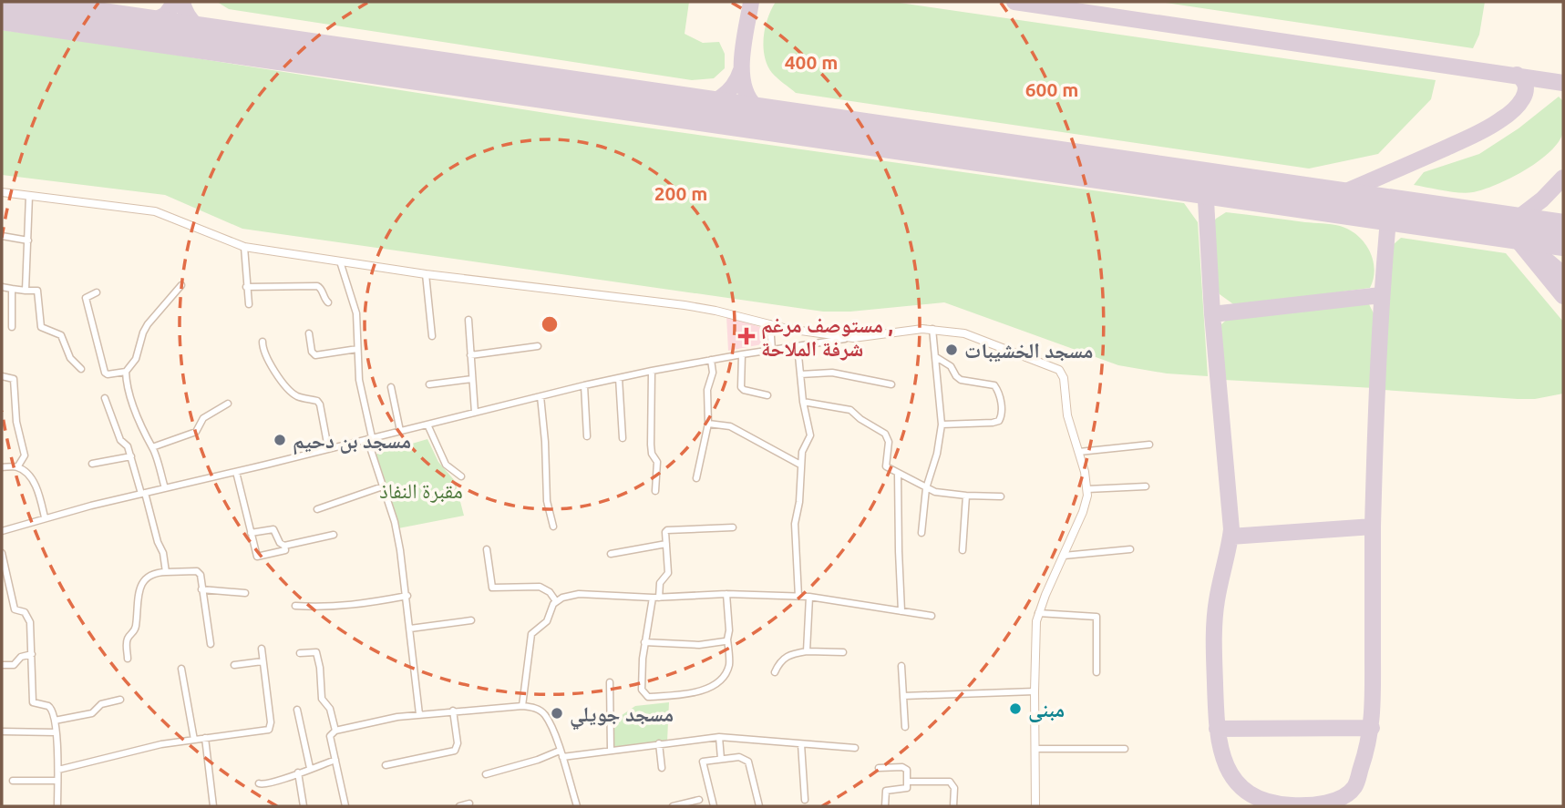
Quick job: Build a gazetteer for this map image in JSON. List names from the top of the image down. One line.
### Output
{"parks":["مقبرة النفاذ"],"places":{"health":["مستوصف مرغم , شرفة الملاحة"],"other":["مسجد الخشيبات","مسجد بن دحيم","مبنى","مسجد جويلي"]},"rings":["400 m","600 m","200 m"]}
